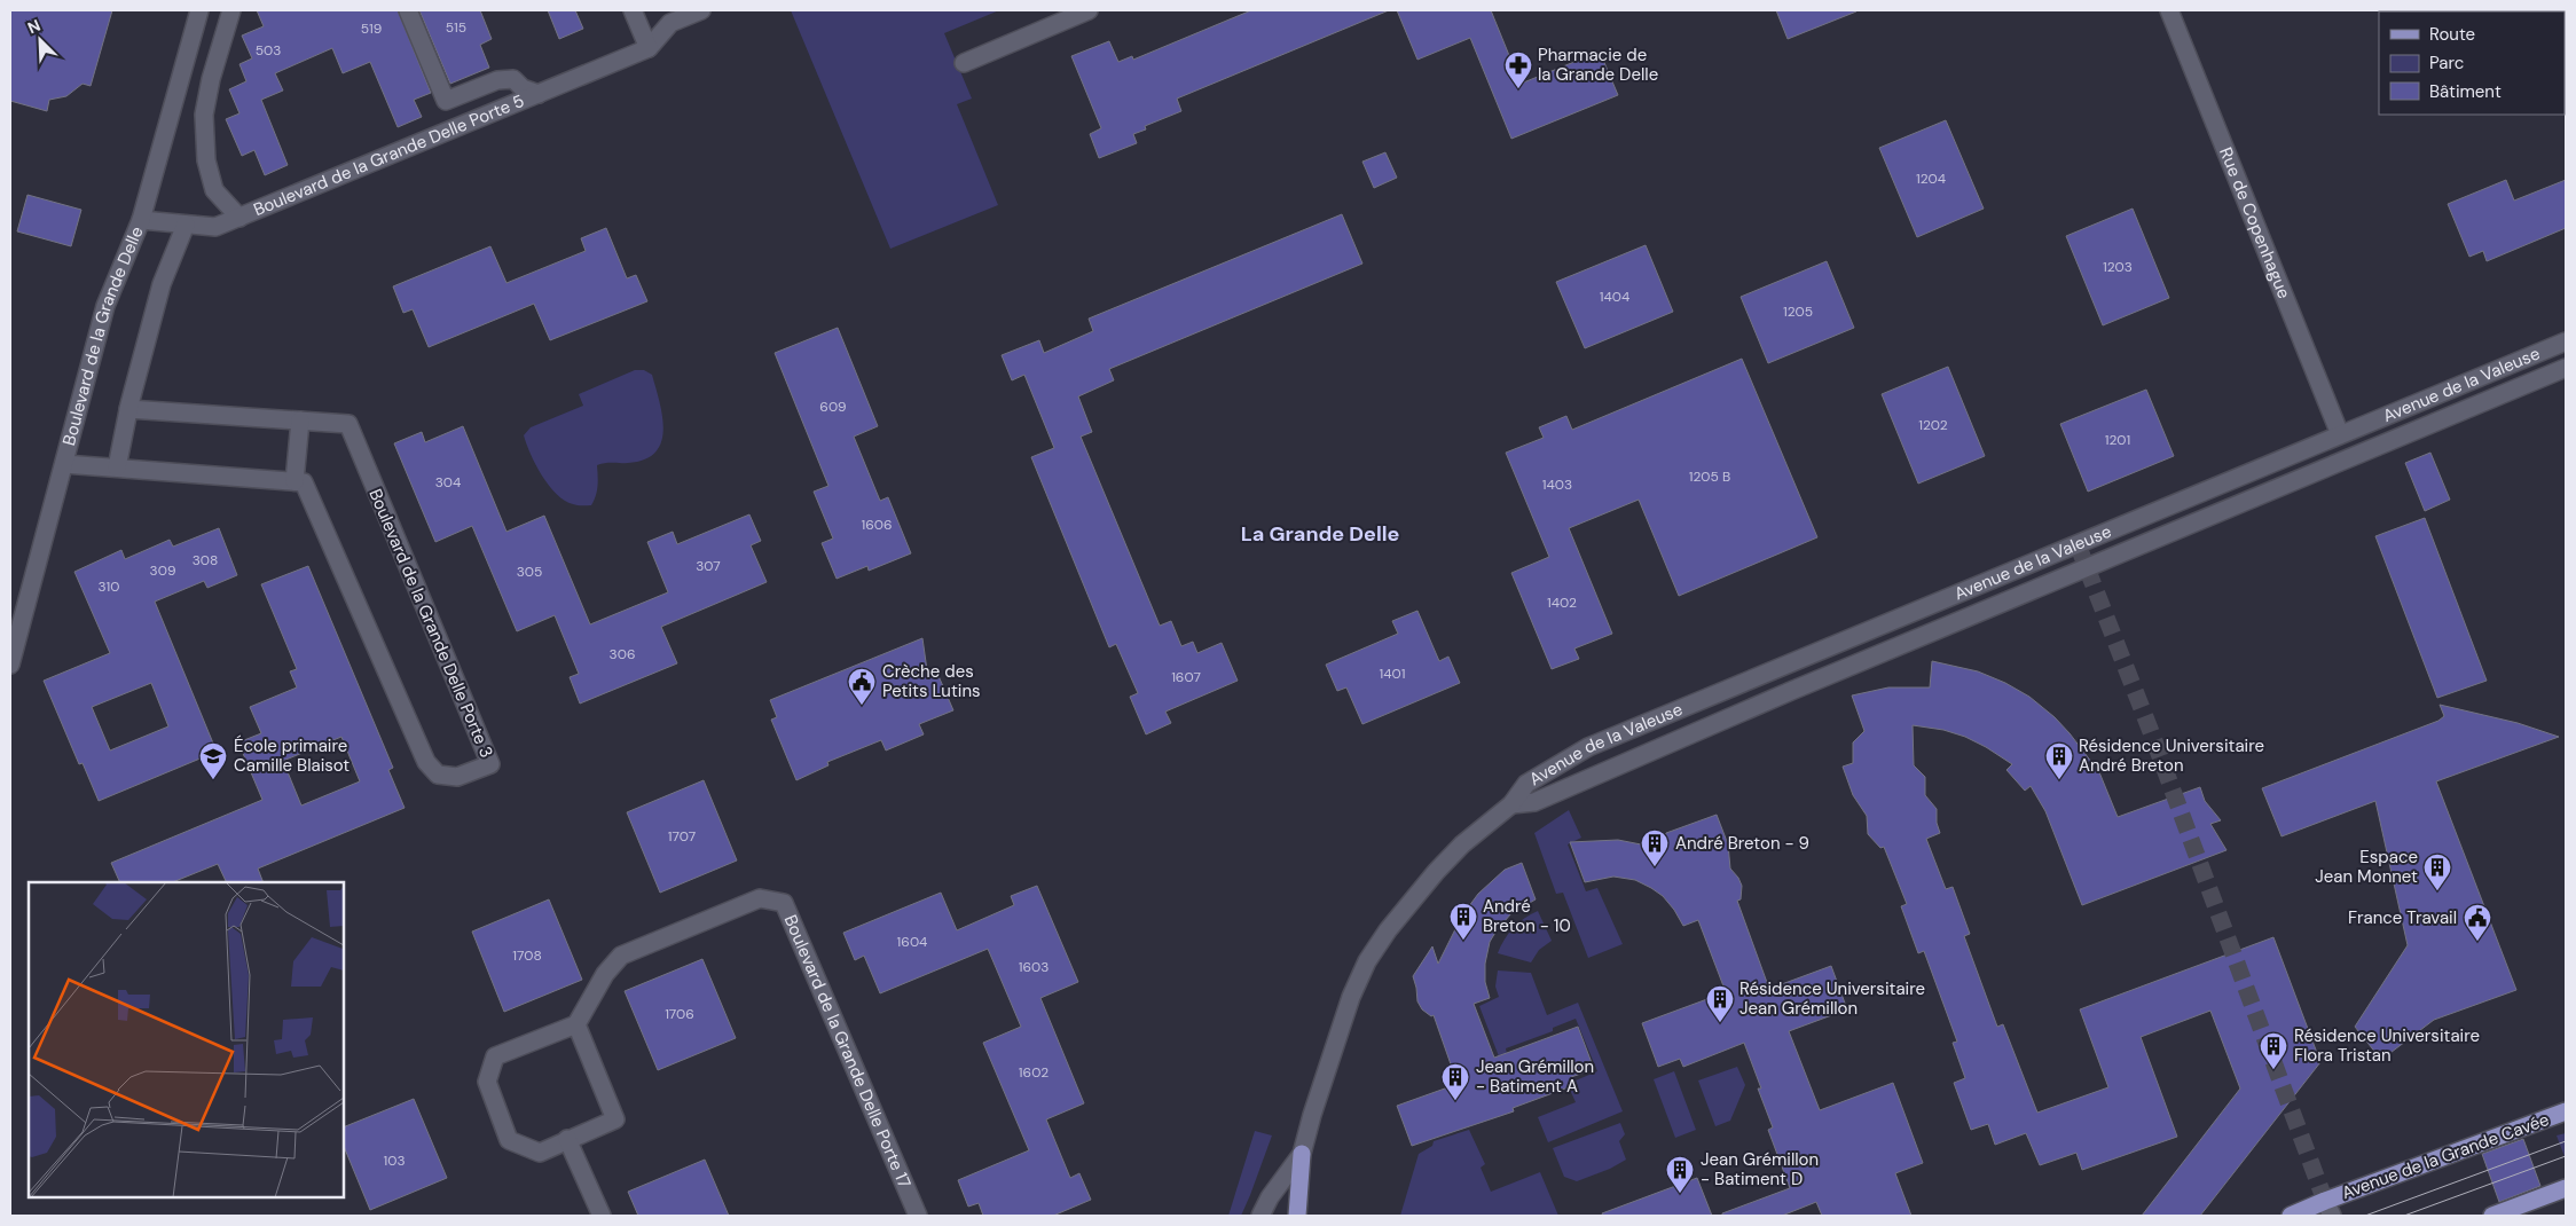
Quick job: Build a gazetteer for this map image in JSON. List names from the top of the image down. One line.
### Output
{"streets":{"main road":["Avenue de la Grande Cavée"],"street":["Boulevard de la Grande Delle Porte 5","Rue de Copenhague","Boulevard de la Grande Delle","Avenue de la Valeuse","Boulevard de la Grande Delle Porte 3","Boulevard de la Grande Delle Porte 17"]},"crossings":[["Boulevard de la Grande Delle Porte 5","Boulevard de la Grande Delle"],["Rue de Copenhague","Avenue de la Valeuse"]],"districts":["La Grande Delle"],"places":{"pharmacy":["Pharmacie de la Grande Delle"],"public building":["Crèche des Petits Lutins","France Travail"],"school or university":["École primaire Camille Blaisot"],"building":["Résidence Universitaire André Breton","André Breton - 9","Espace Jean Monnet","André Breton - 10","Résidence Universitaire Jean Grémillon","Résidence Universitaire Flora Tristan","Jean Grémillon - Batiment A","Jean Grémillon - Batiment D"]},"house_numbers":["515","519","503","1204","1203","1404","1205","609","1202","1201","1205 B","304","1403","1606","308","307","309","305","310","1402","306","1401","1607","1707","1604","1708","1603","1706","1602","103"],"legend":["Route","Parc","Bâtiment"],"north":"top left"}
